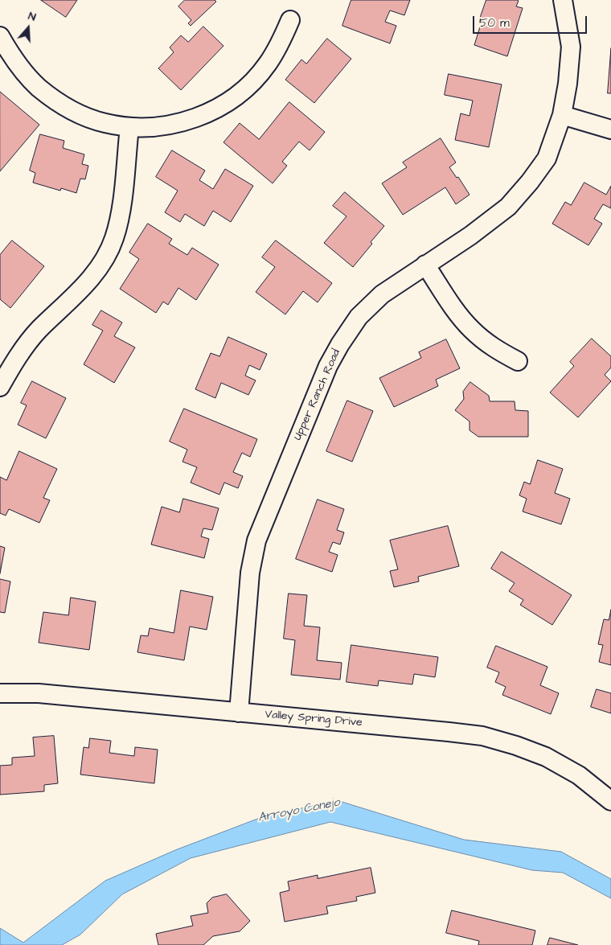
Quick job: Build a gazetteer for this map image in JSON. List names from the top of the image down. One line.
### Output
{"streets":{"street":["Upper Ranch Road","Valley Spring Drive"]},"crossings":[["Upper Ranch Road","Valley Spring Drive"]],"water":["Arroyo Conejo"],"scale_bar":"50 m","north":"top"}
